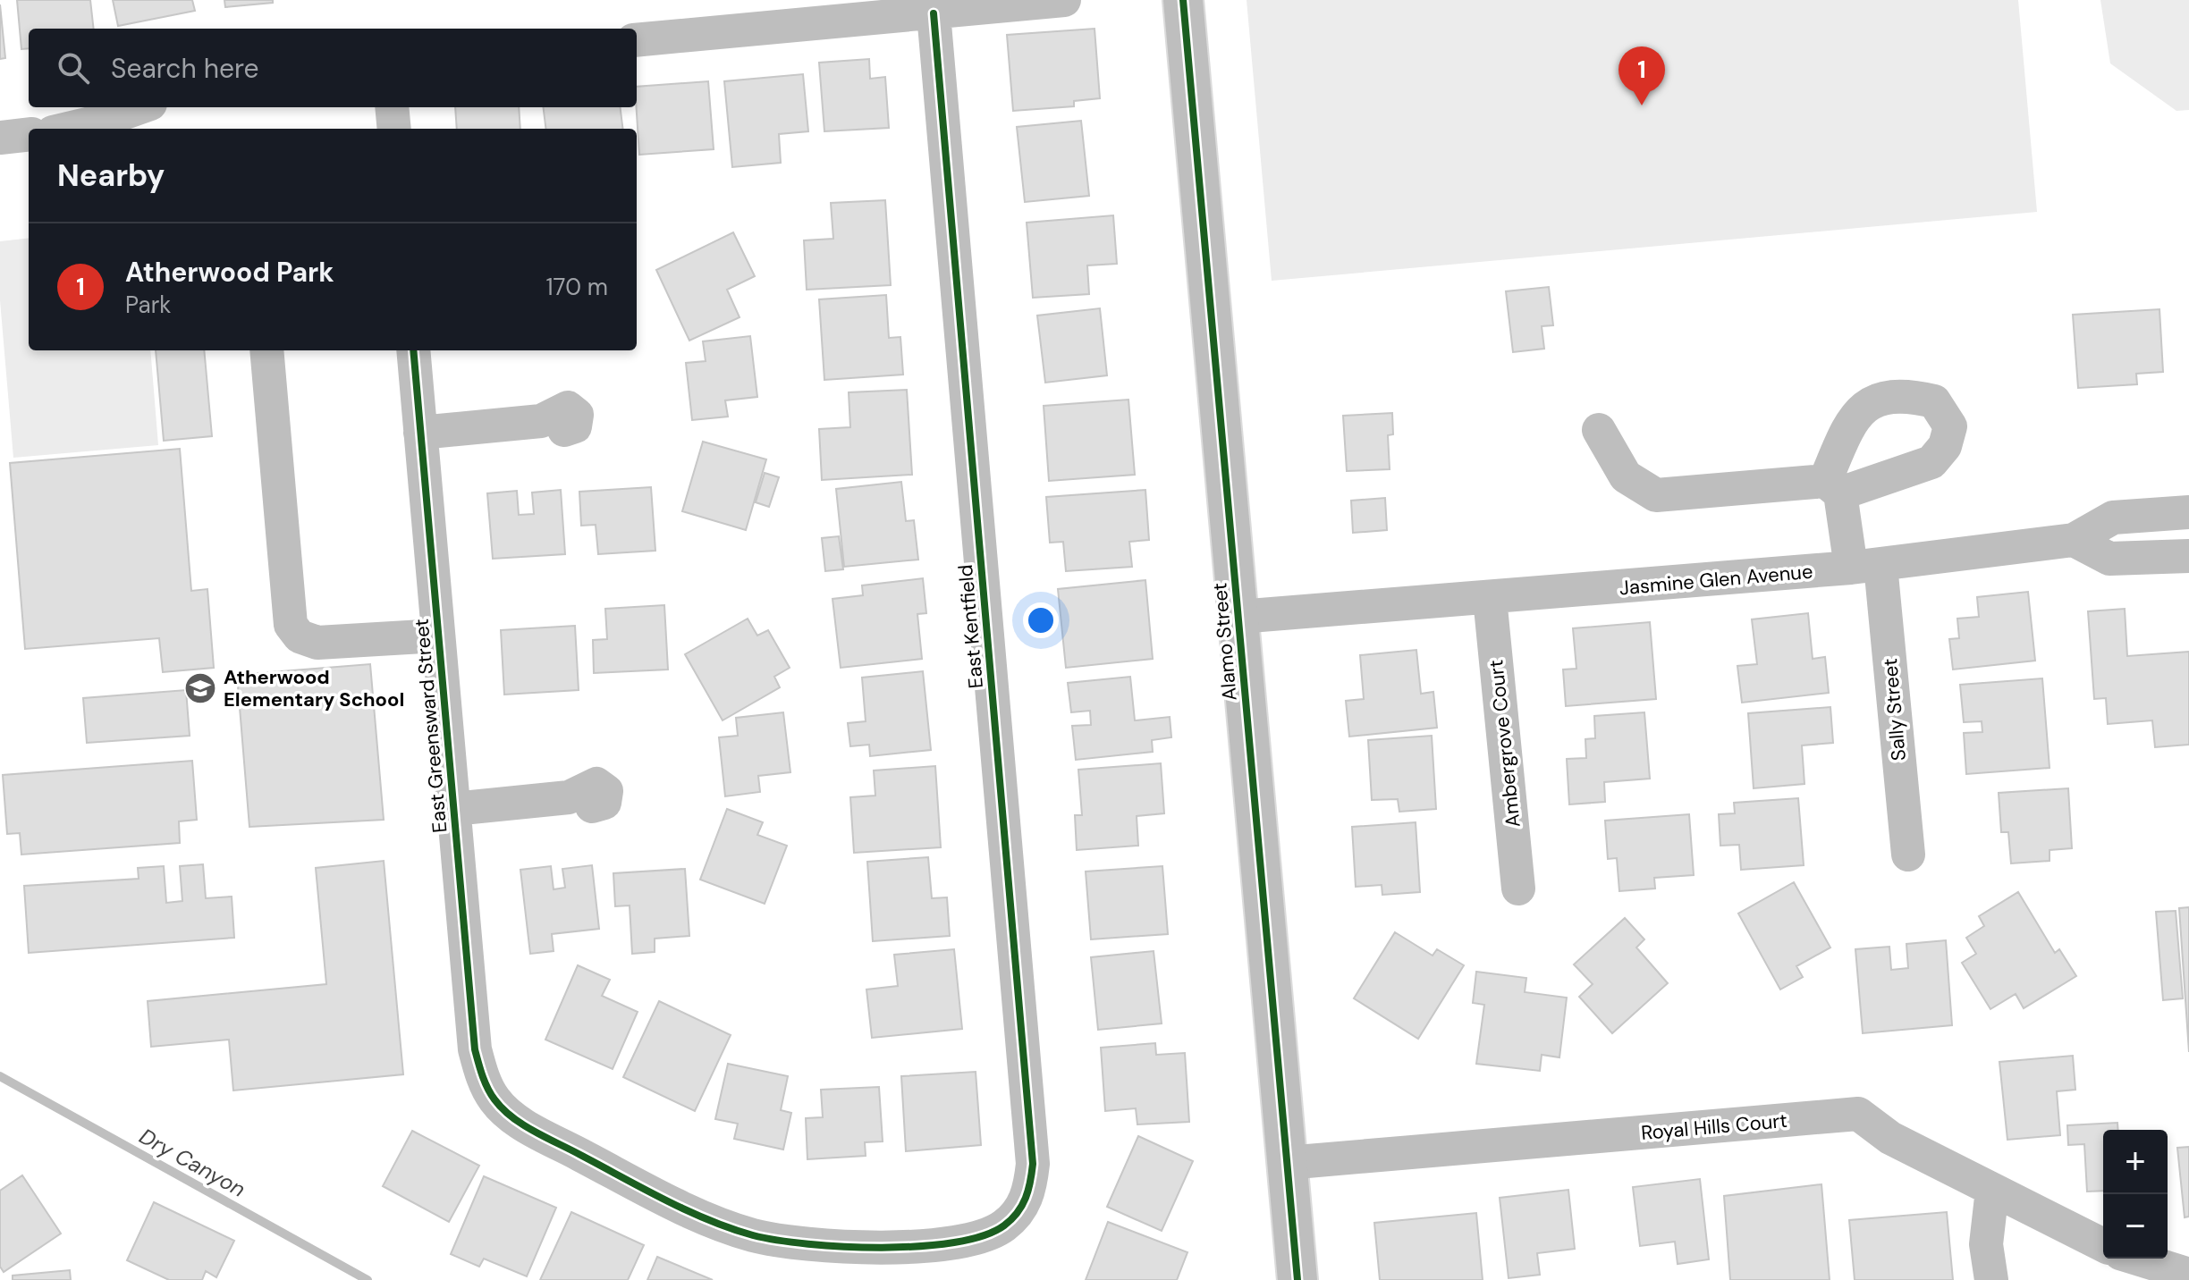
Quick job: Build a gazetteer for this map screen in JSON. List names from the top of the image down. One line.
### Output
{"streets":{"main road":["Alamo Street"],"street":["Jasmine Glen Avenue","East Kentfield","Sally Street","East Greensward Street","Ambergrove Court","Royal Hills Court"]},"crossings":[["Jasmine Glen Avenue","Alamo Street"],["Jasmine Glen Avenue","Sally Street"],["Jasmine Glen Avenue","Ambergrove Court"],["East Kentfield","East Greensward Street"],["Alamo Street","Royal Hills Court"]],"water":["Dry Canyon"],"places":{"school or university":["Atherwood Elementary School"]},"page":{"search":"Search here","pins":"1","heading":"Nearby","list":[{"mark":"1","name":"Atherwood Park","note":"Park","value":"170 m"}],"map_buttons":["+","−"]}}
